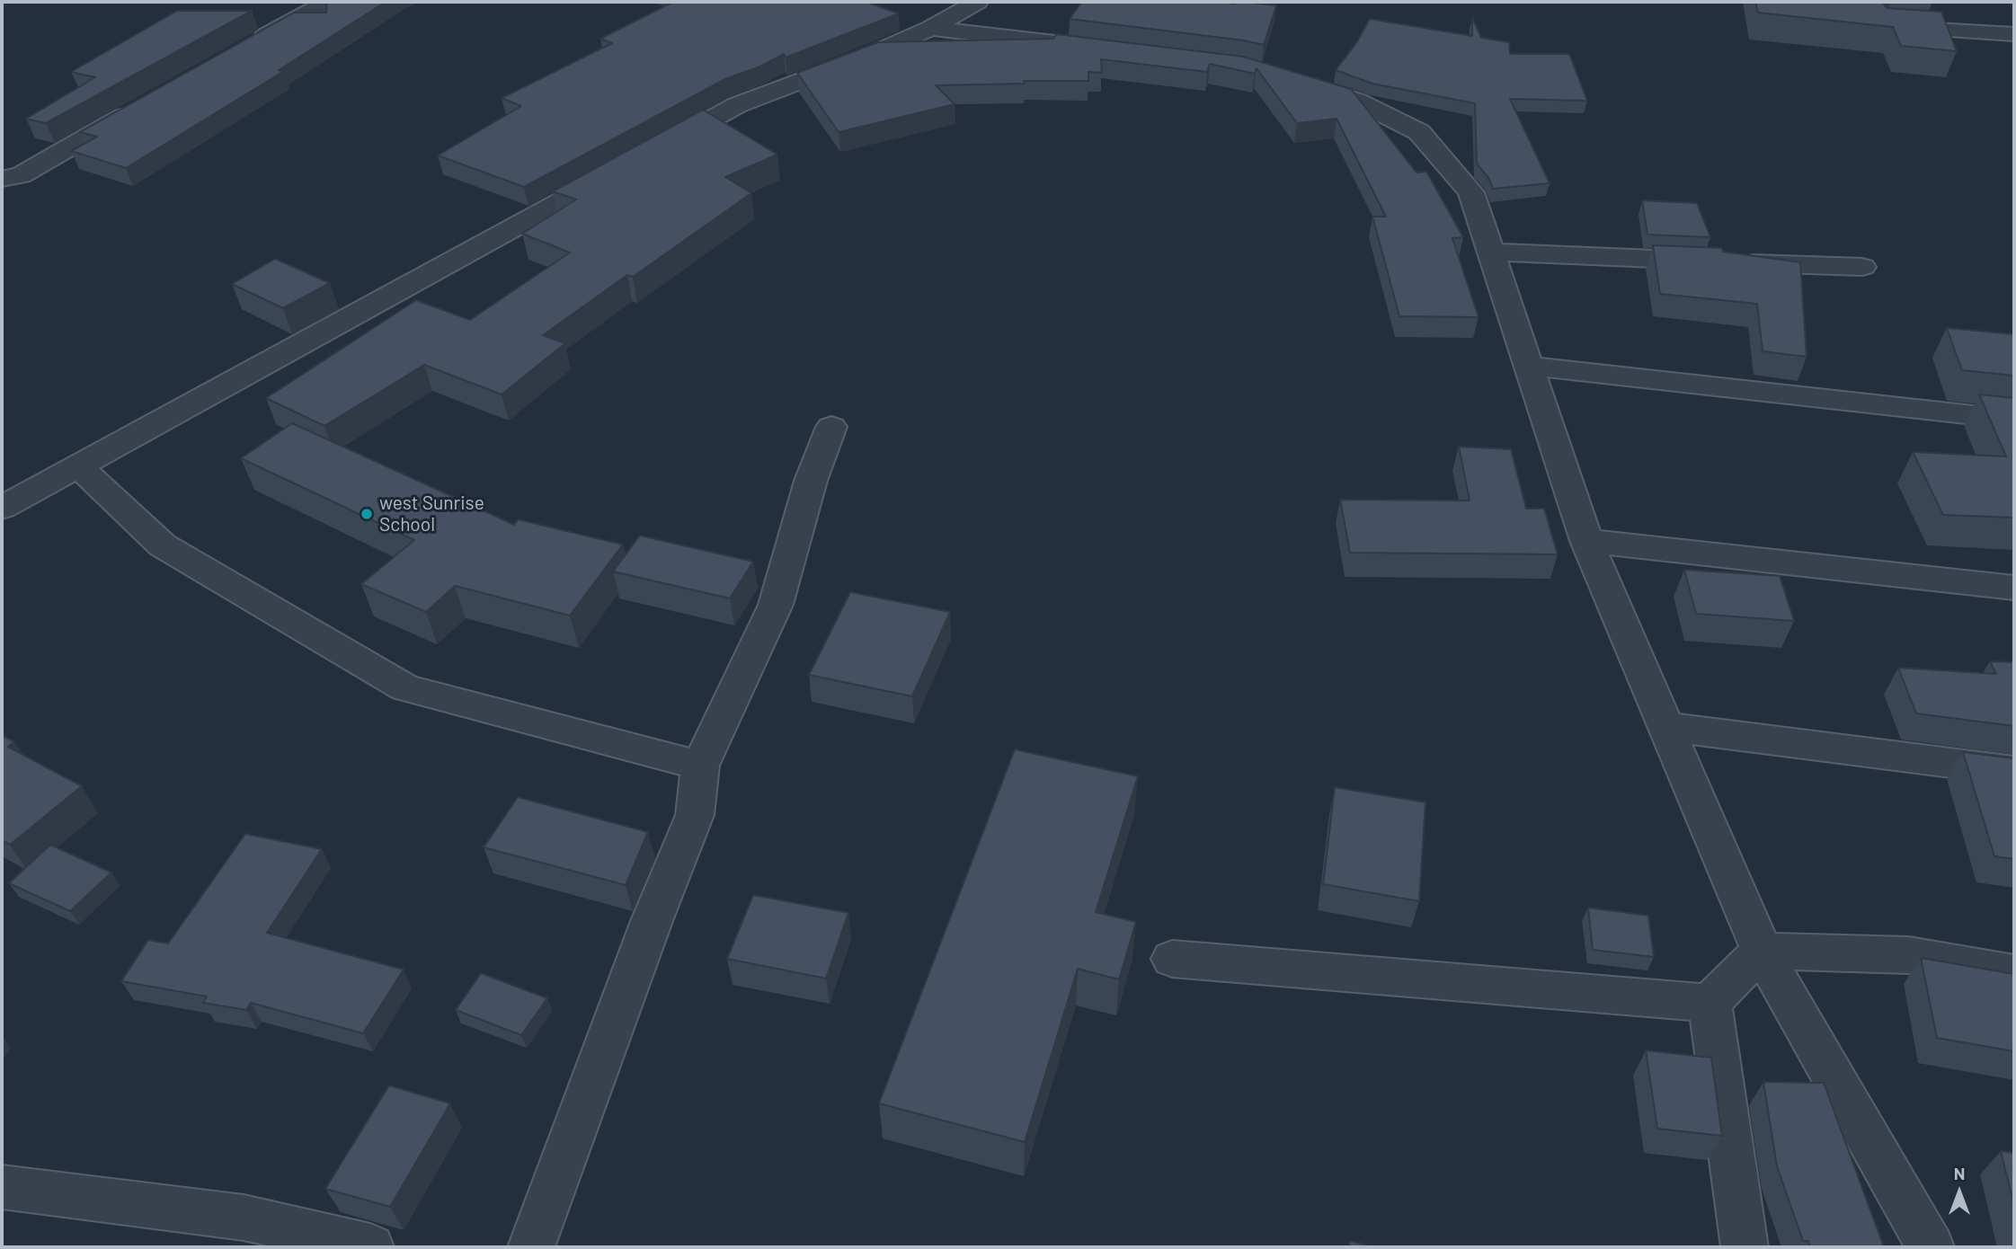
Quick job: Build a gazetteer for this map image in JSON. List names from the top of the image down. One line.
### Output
{"places":["west Sunrise School"],"north":"top"}
